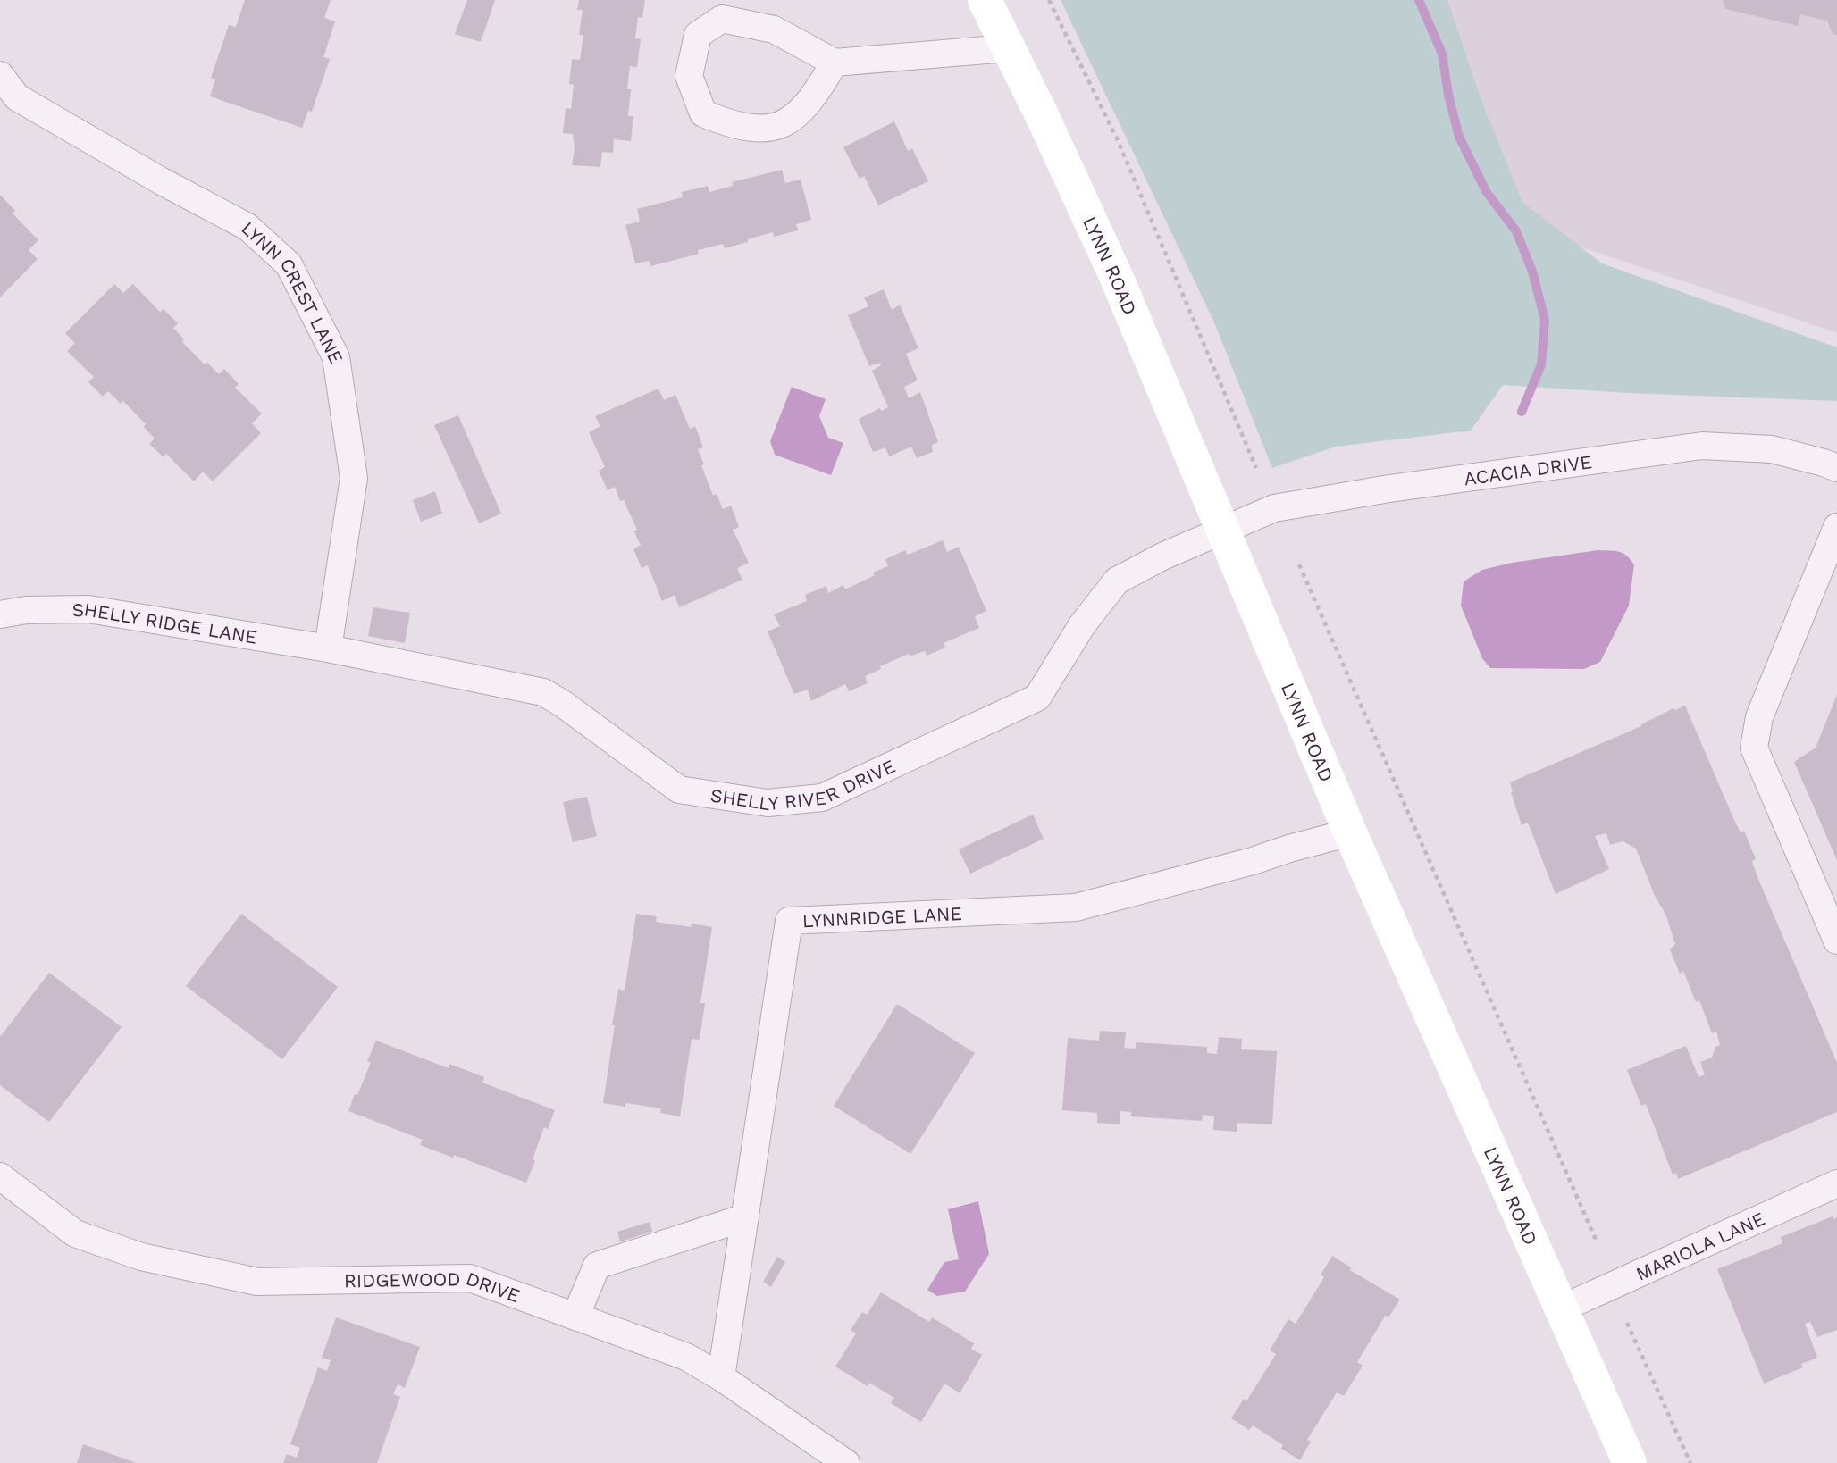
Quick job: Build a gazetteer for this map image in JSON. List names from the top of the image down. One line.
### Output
{"streets":{"main road":["LYNN ROAD"],"street":["LYNN CREST LANE","ACACIA DRIVE","SHELLY RIDGE LANE","SHELLY RIVER DRIVE","LYNNRIDGE LANE","MARIOLA LANE","RIDGEWOOD DRIVE"]},"crossings":[["LYNN ROAD","ACACIA DRIVE"],["LYNN ROAD","SHELLY RIVER DRIVE"],["LYNN ROAD","LYNNRIDGE LANE"],["LYNN ROAD","MARIOLA LANE"],["LYNN CREST LANE","SHELLY RIDGE LANE"],["LYNN CREST LANE","SHELLY RIVER DRIVE"],["ACACIA DRIVE","SHELLY RIVER DRIVE"],["SHELLY RIDGE LANE","SHELLY RIVER DRIVE"],["LYNNRIDGE LANE","RIDGEWOOD DRIVE"]]}
